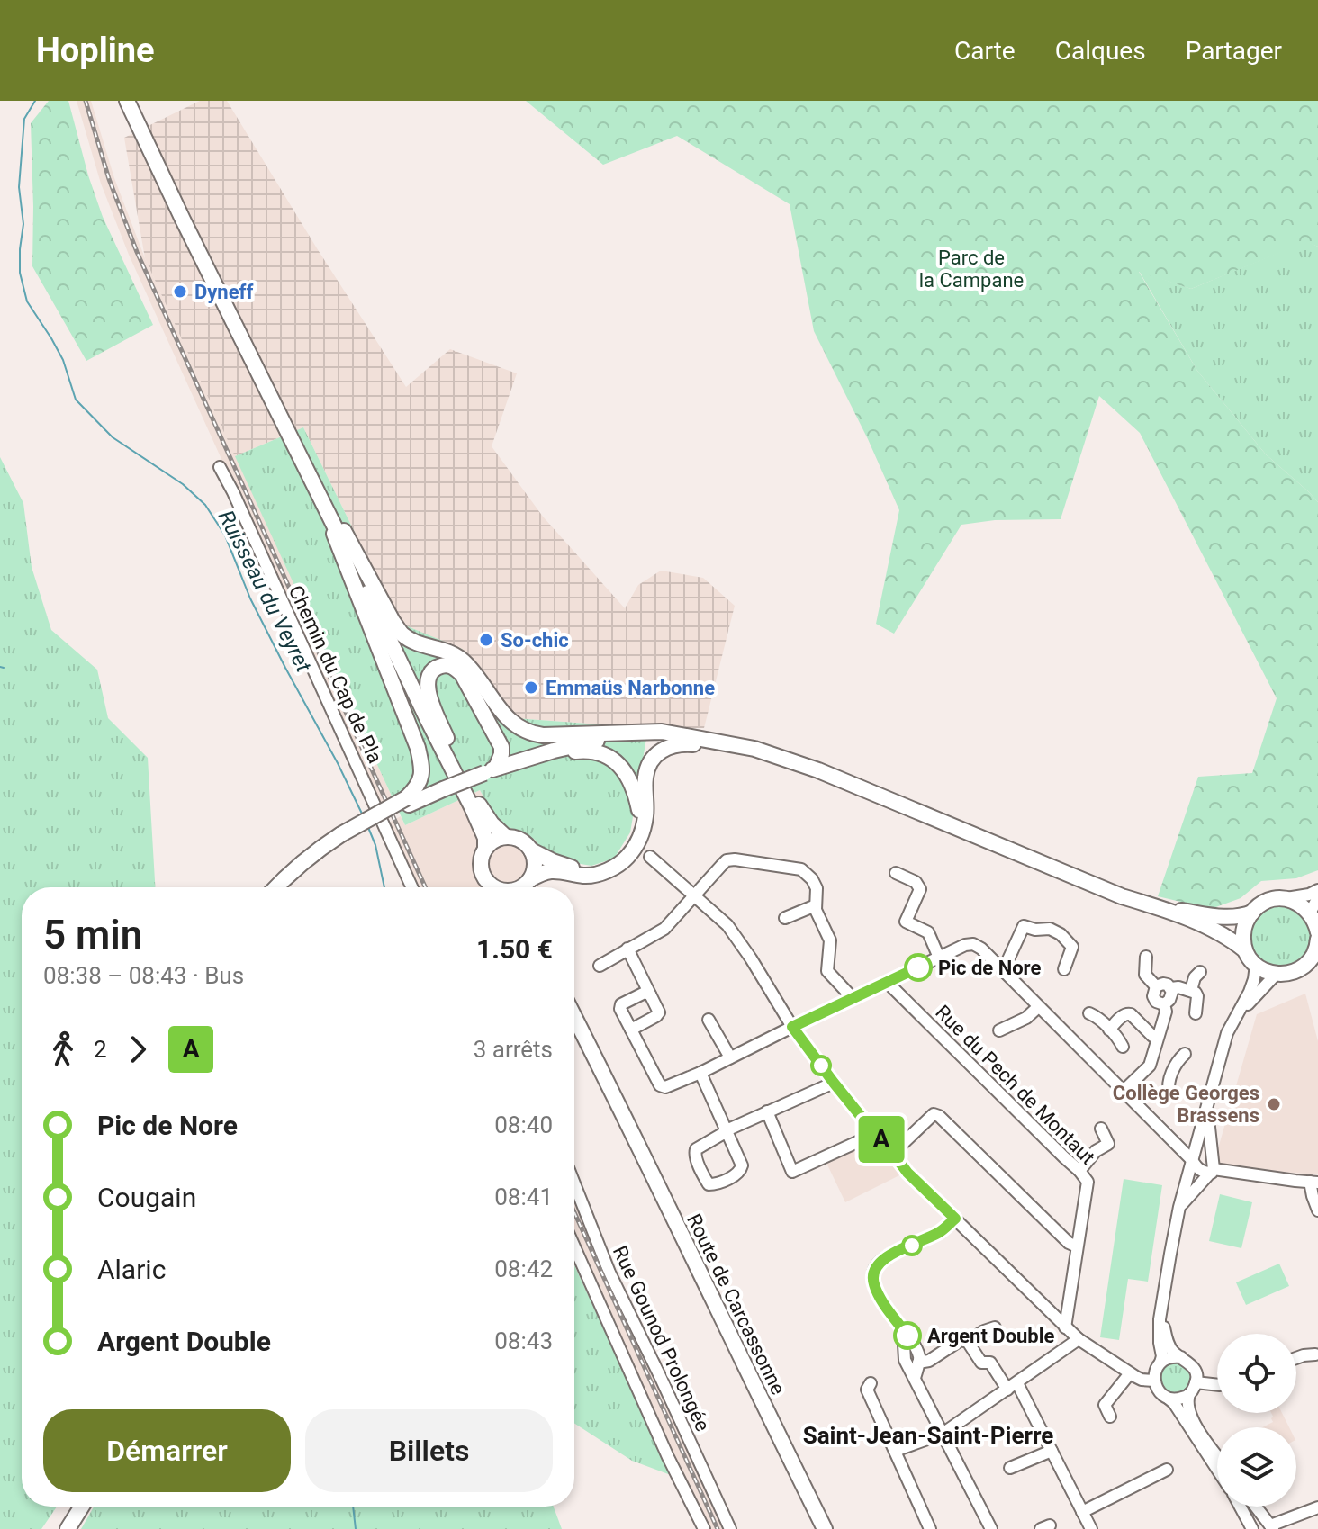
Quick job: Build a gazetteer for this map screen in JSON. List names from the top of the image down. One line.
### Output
{"streets":{"main road":["Route de Carcassonne"],"street":["Chemin du Cap de Pla","Rue du Pech de Montaut","Rue Gounod Prolongée"]},"districts":["Saint-Jean-Saint-Pierre"],"water":["Ruisseau du Veyret"],"parks":["Parc de la Campane"],"places":["Dyneff","So-chic","Emmaüs Narbonne","Pic de Nore","Collège Georges Brassens","Argent Double"],"lines":["bus line A"],"page":{"header":"Hopline","nav":["Carte","Calques","Partager"],"on_map":"A","heading":["5 min","08:38 – 08:43 · Bus","1.50 €"],"legs":["2","A","3 arrêts"],"list":[{"name":"Pic de Nore","value":"08:40"},{"name":"Cougain","value":"08:41"},{"name":"Alaric","value":"08:42"},{"name":"Argent Double","value":"08:43"}],"buttons":["Démarrer","Billets"]}}
